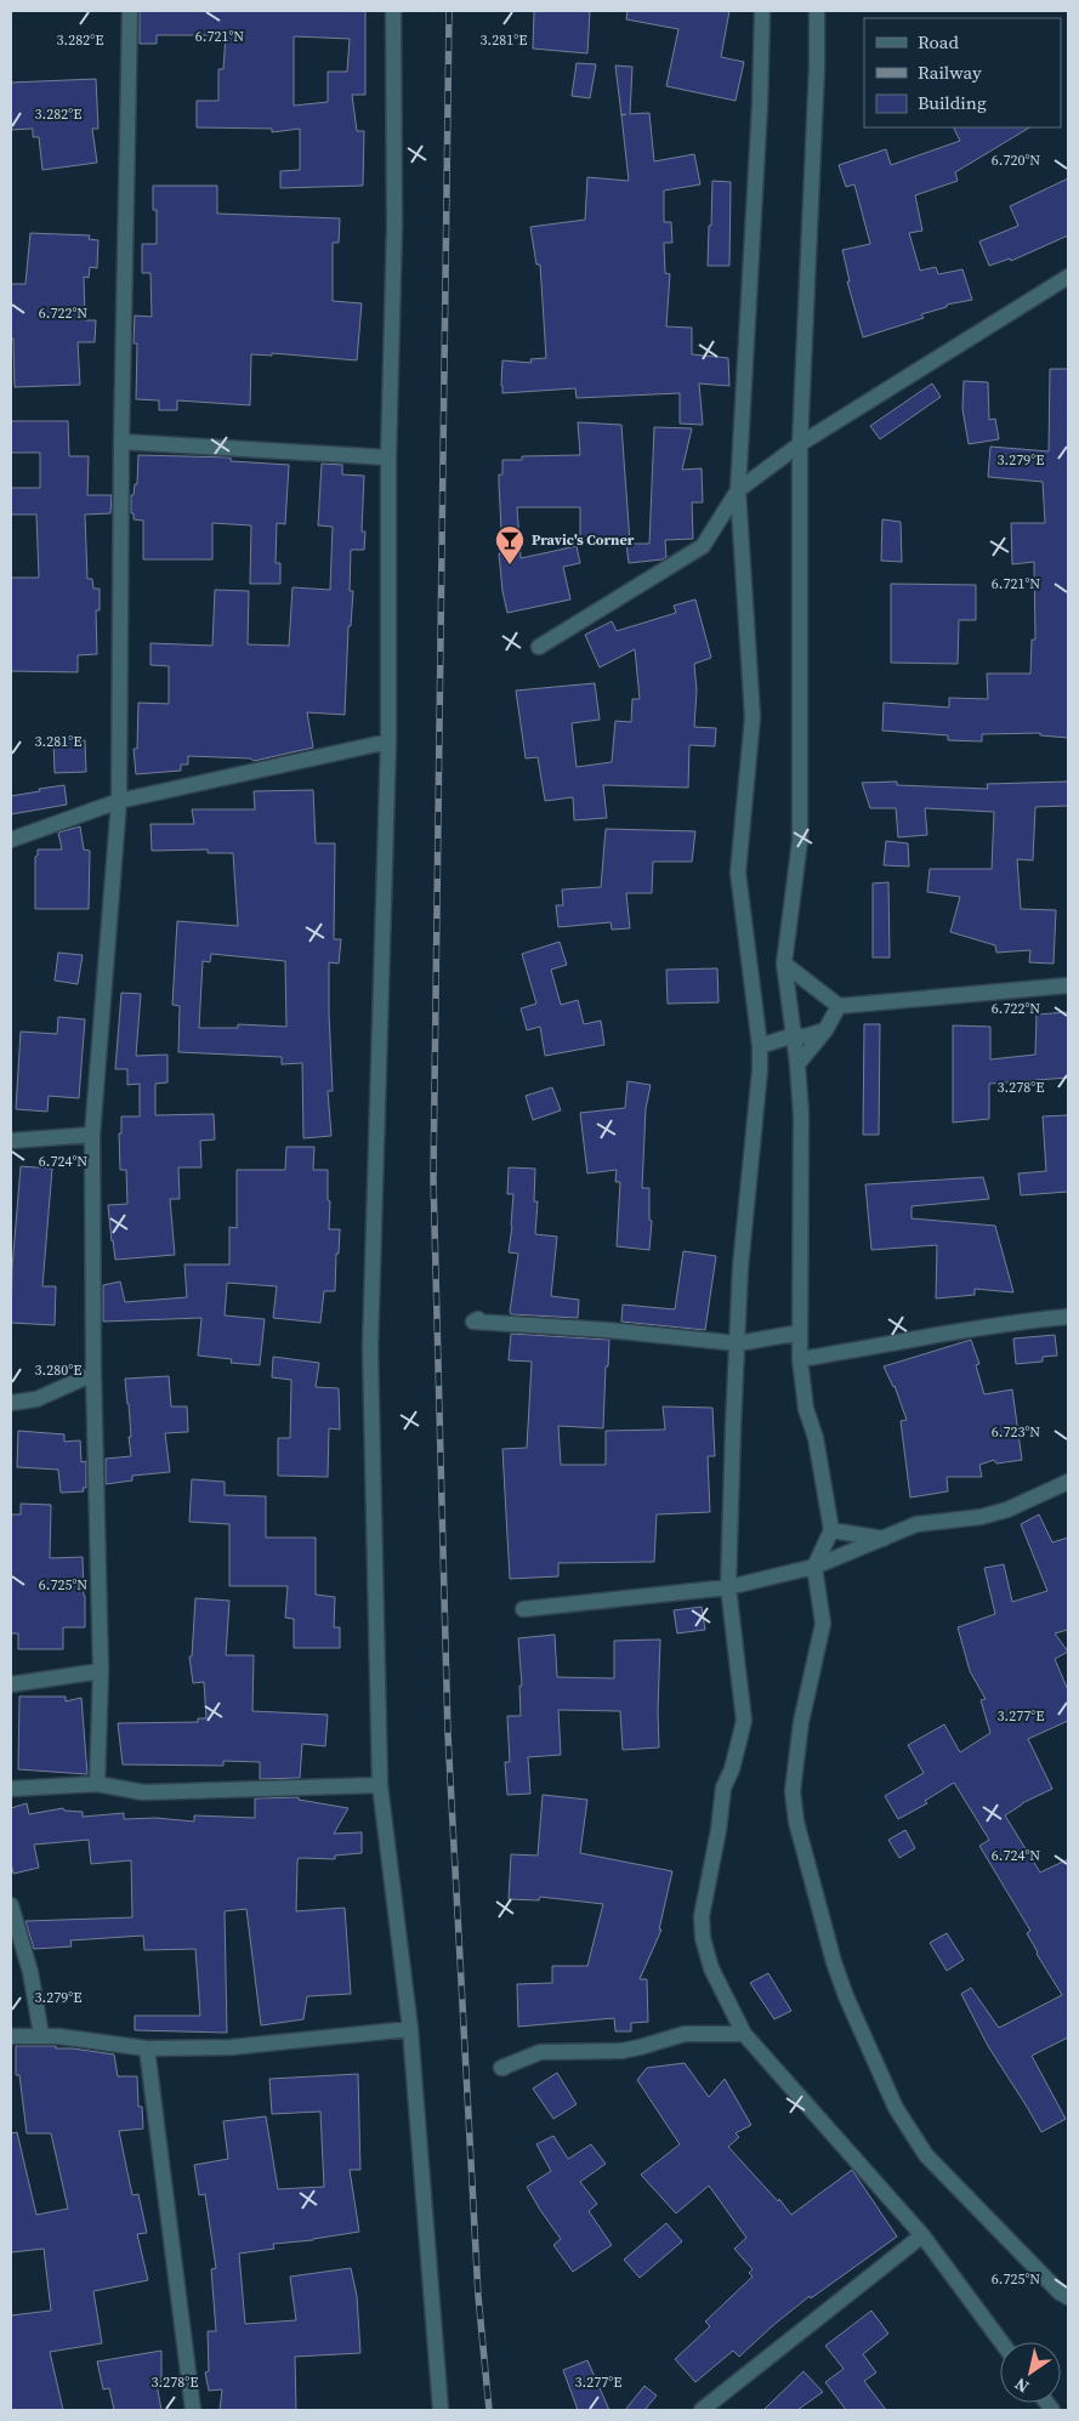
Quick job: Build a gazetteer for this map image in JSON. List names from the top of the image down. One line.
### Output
{"places":{"bar":["Pravic's Corner"]},"legend":["Road","Railway","Building"],"north":"bottom left","coordinates":["6.721°N","3.282°E","3.281°E","6.720°N","6.722°N","3.279°E","3.278°E","6.724°N","3.280°E","6.723°N","6.725°N","3.277°E"]}
